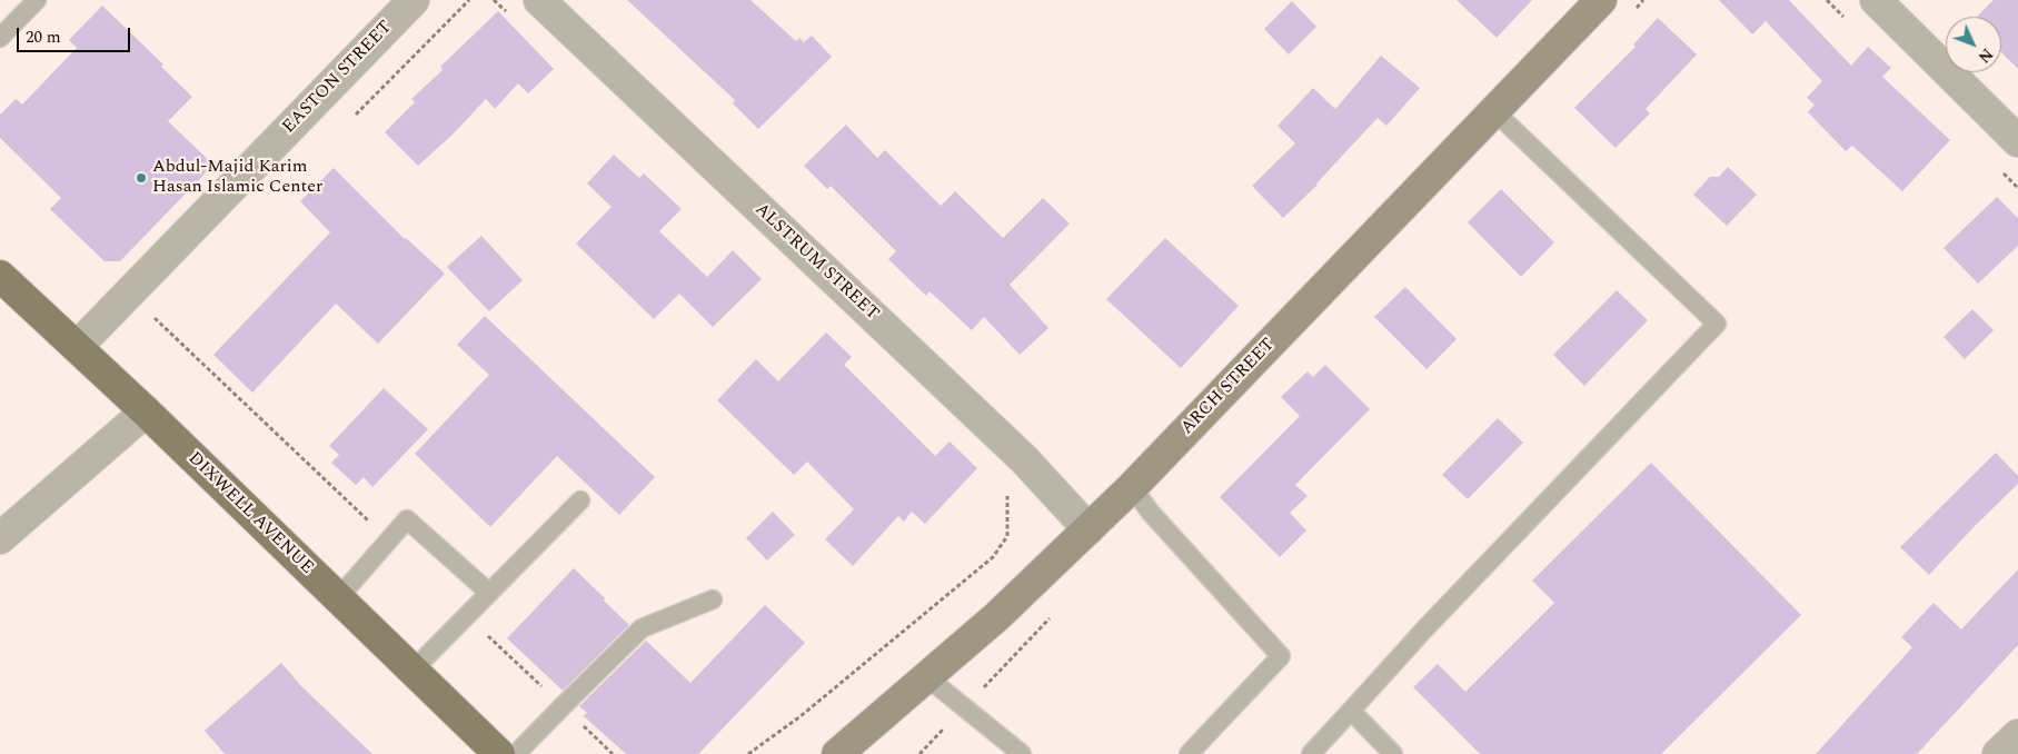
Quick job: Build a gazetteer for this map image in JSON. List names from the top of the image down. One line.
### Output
{"streets":{"main road":["ARCH STREET","DIXWELL AVENUE"],"street":["EASTON STREET","ALSTRUM STREET"]},"crossings":[["EASTON STREET","DIXWELL AVENUE"],["ALSTRUM STREET","ARCH STREET"]],"places":["Abdul-Majid Karim Hasan Islamic Center"],"scale_bar":"20 m","north":"bottom right"}
